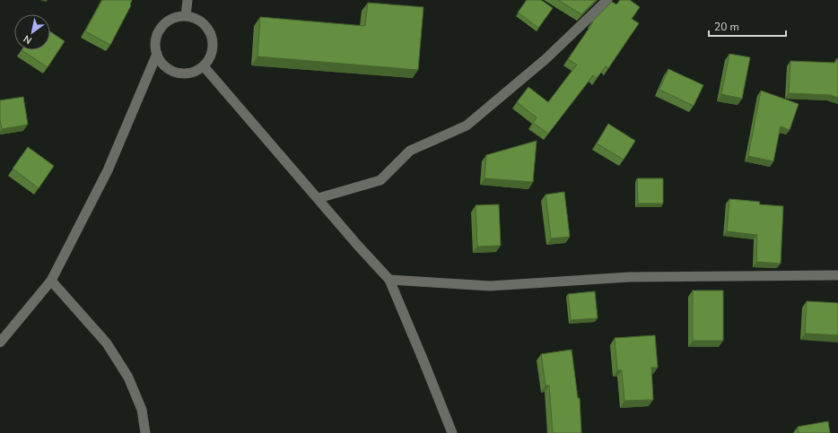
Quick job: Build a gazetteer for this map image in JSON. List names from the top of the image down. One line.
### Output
{"scale_bar":"20 m","north":"bottom left"}
